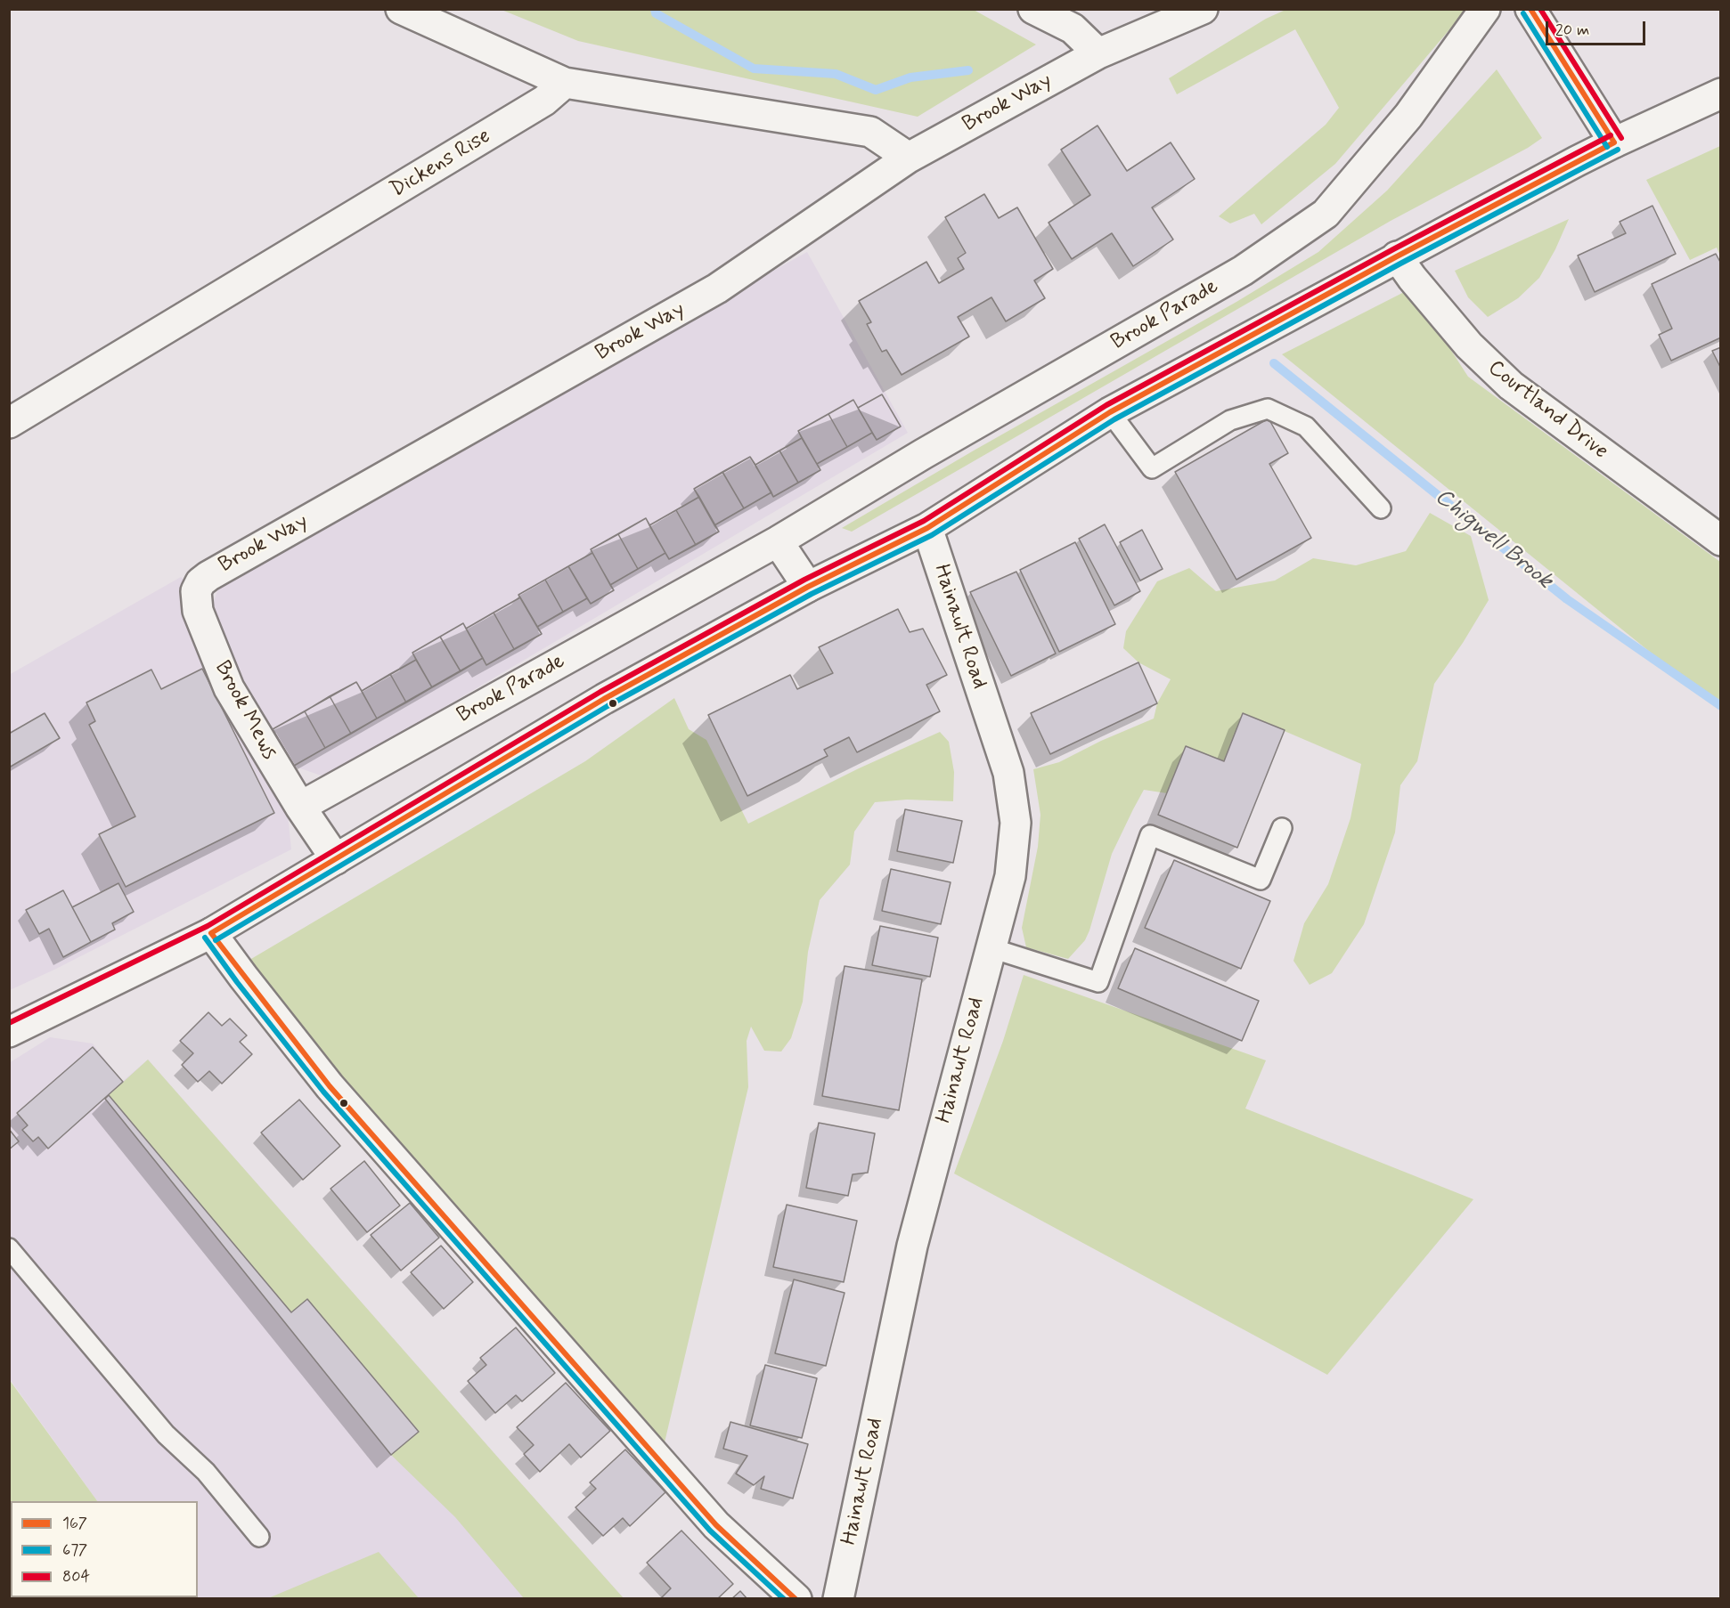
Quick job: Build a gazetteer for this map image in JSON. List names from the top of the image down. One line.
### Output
{"streets":{"street":["Brook Way","Dickens Rise","Brook Parade","Courtland Drive","Hainault Road","Brook Mews"]},"crossings":[["Brook Way","Brook Mews"],["Brook Parade","Brook Mews"]],"water":["Chigwell Brook"],"lines":["transit line 167","transit line 804","transit line 677"],"legend":["167","677","804"],"scale_bar":"20 m"}
